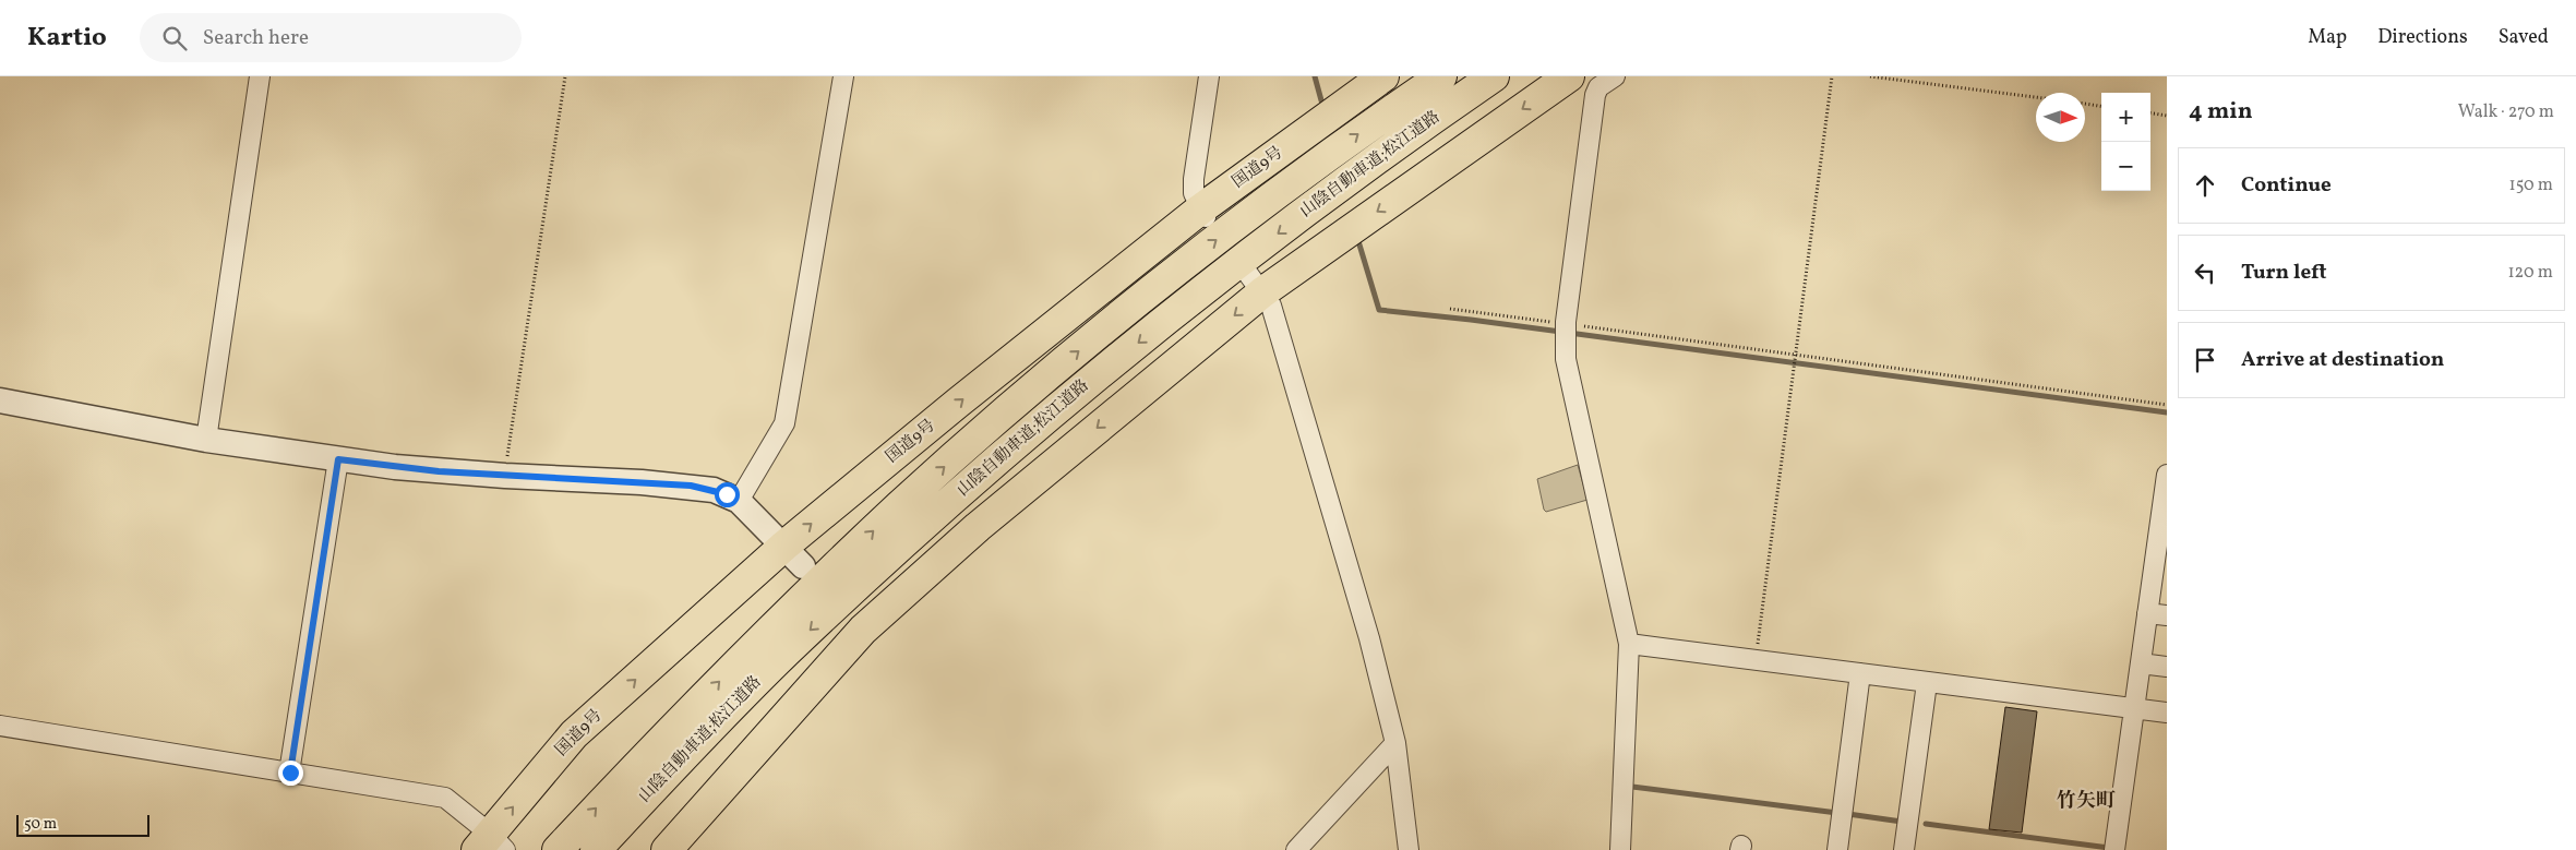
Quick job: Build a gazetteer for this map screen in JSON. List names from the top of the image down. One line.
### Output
{"streets":{"highway":["山陰自動車道;松江道路","国道9号"]},"districts":["竹矢町"],"scale_bar":"50 m","north":"right","page":{"header":"Kartio","search":"Search here","nav":["Map","Directions","Saved"],"heading":["4 min","Walk · 270 m"],"map_buttons":["+","−"],"list":[["Continue","150 m"],["Turn left","120 m"],"Arrive at destination"],"scale":"50 m"}}
